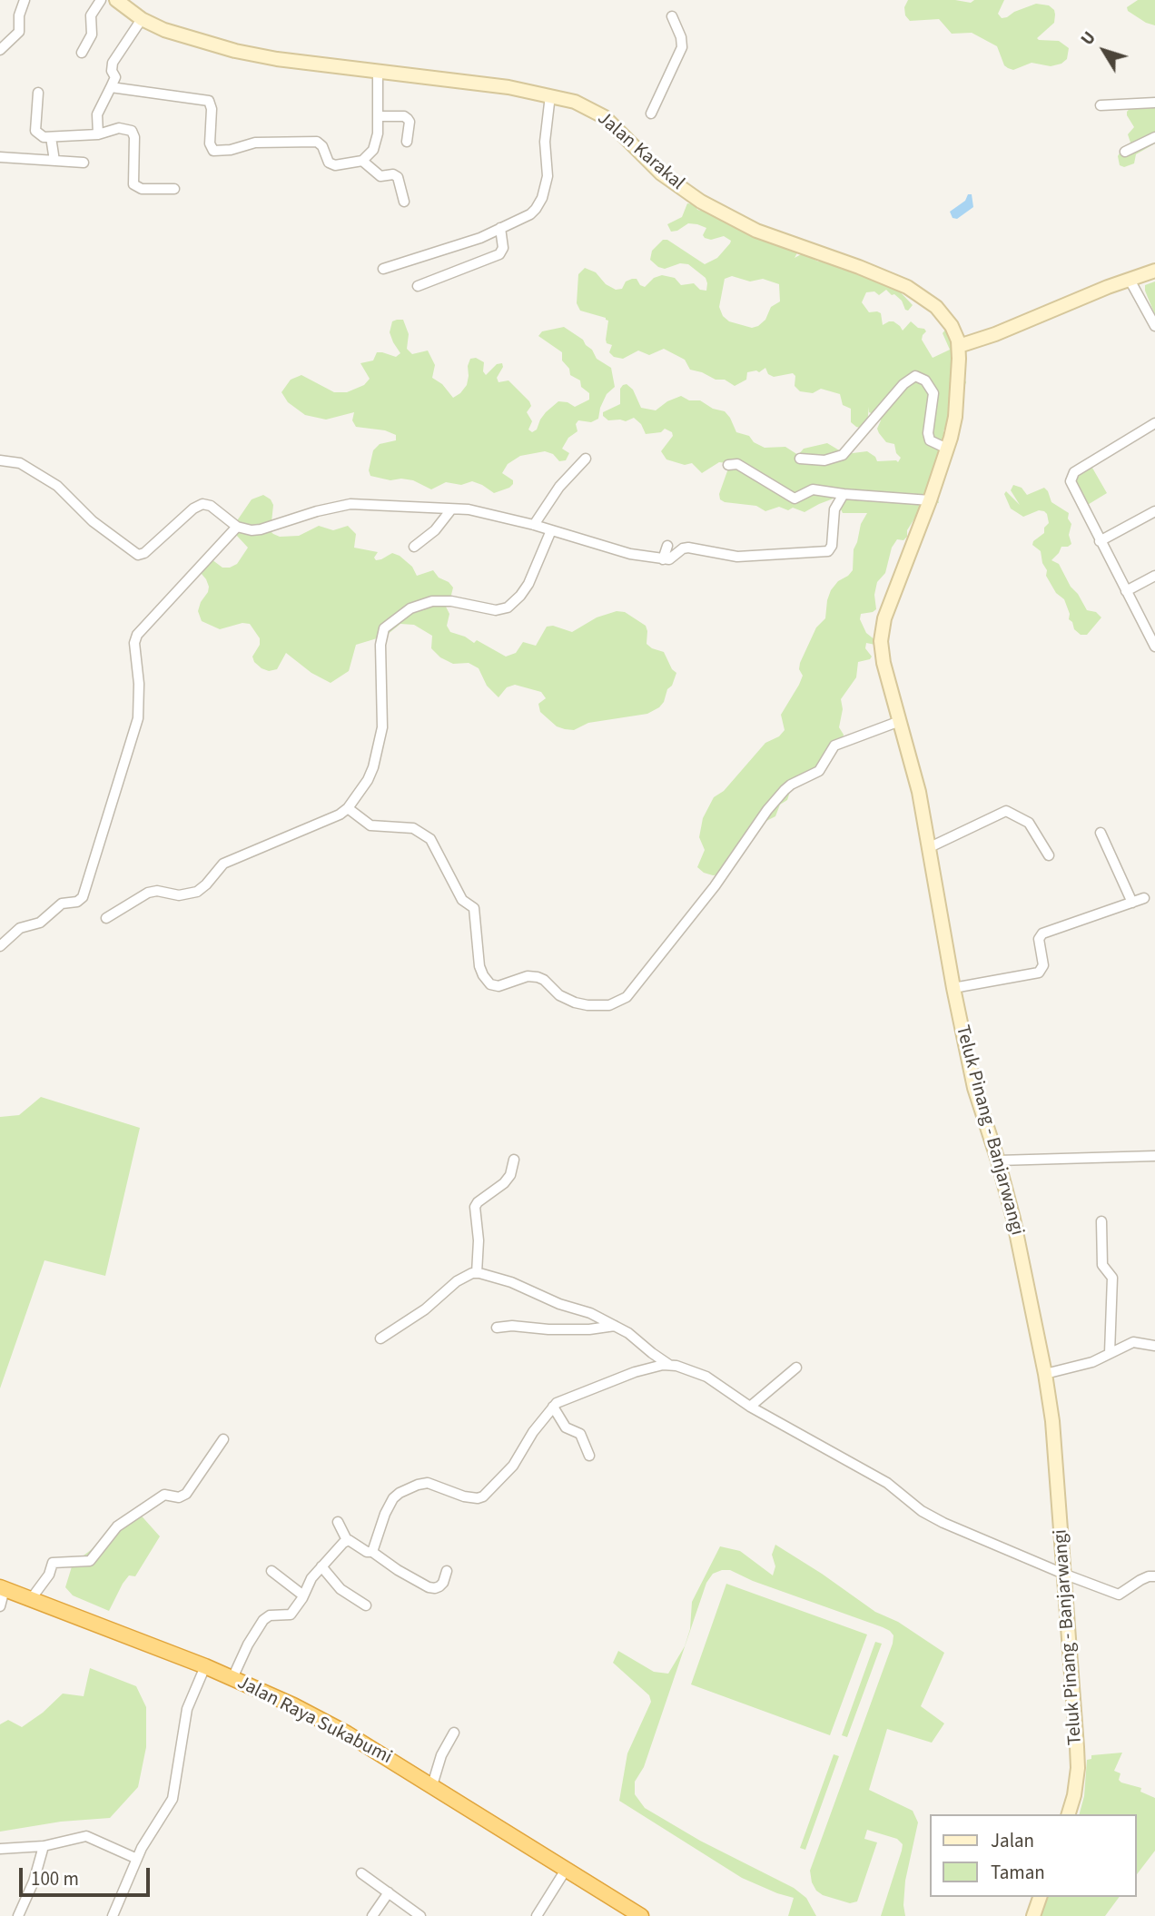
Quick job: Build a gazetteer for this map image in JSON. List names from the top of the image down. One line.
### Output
{"streets":{"highway":["Jalan Raya Sukabumi"],"main road":["Jalan Karakal","Teluk Pinang - Banjarwangi"]},"crossings":[["Jalan Karakal","Teluk Pinang - Banjarwangi"]],"legend":["Jalan","Taman"],"scale_bar":"100 m","north":"top left"}
